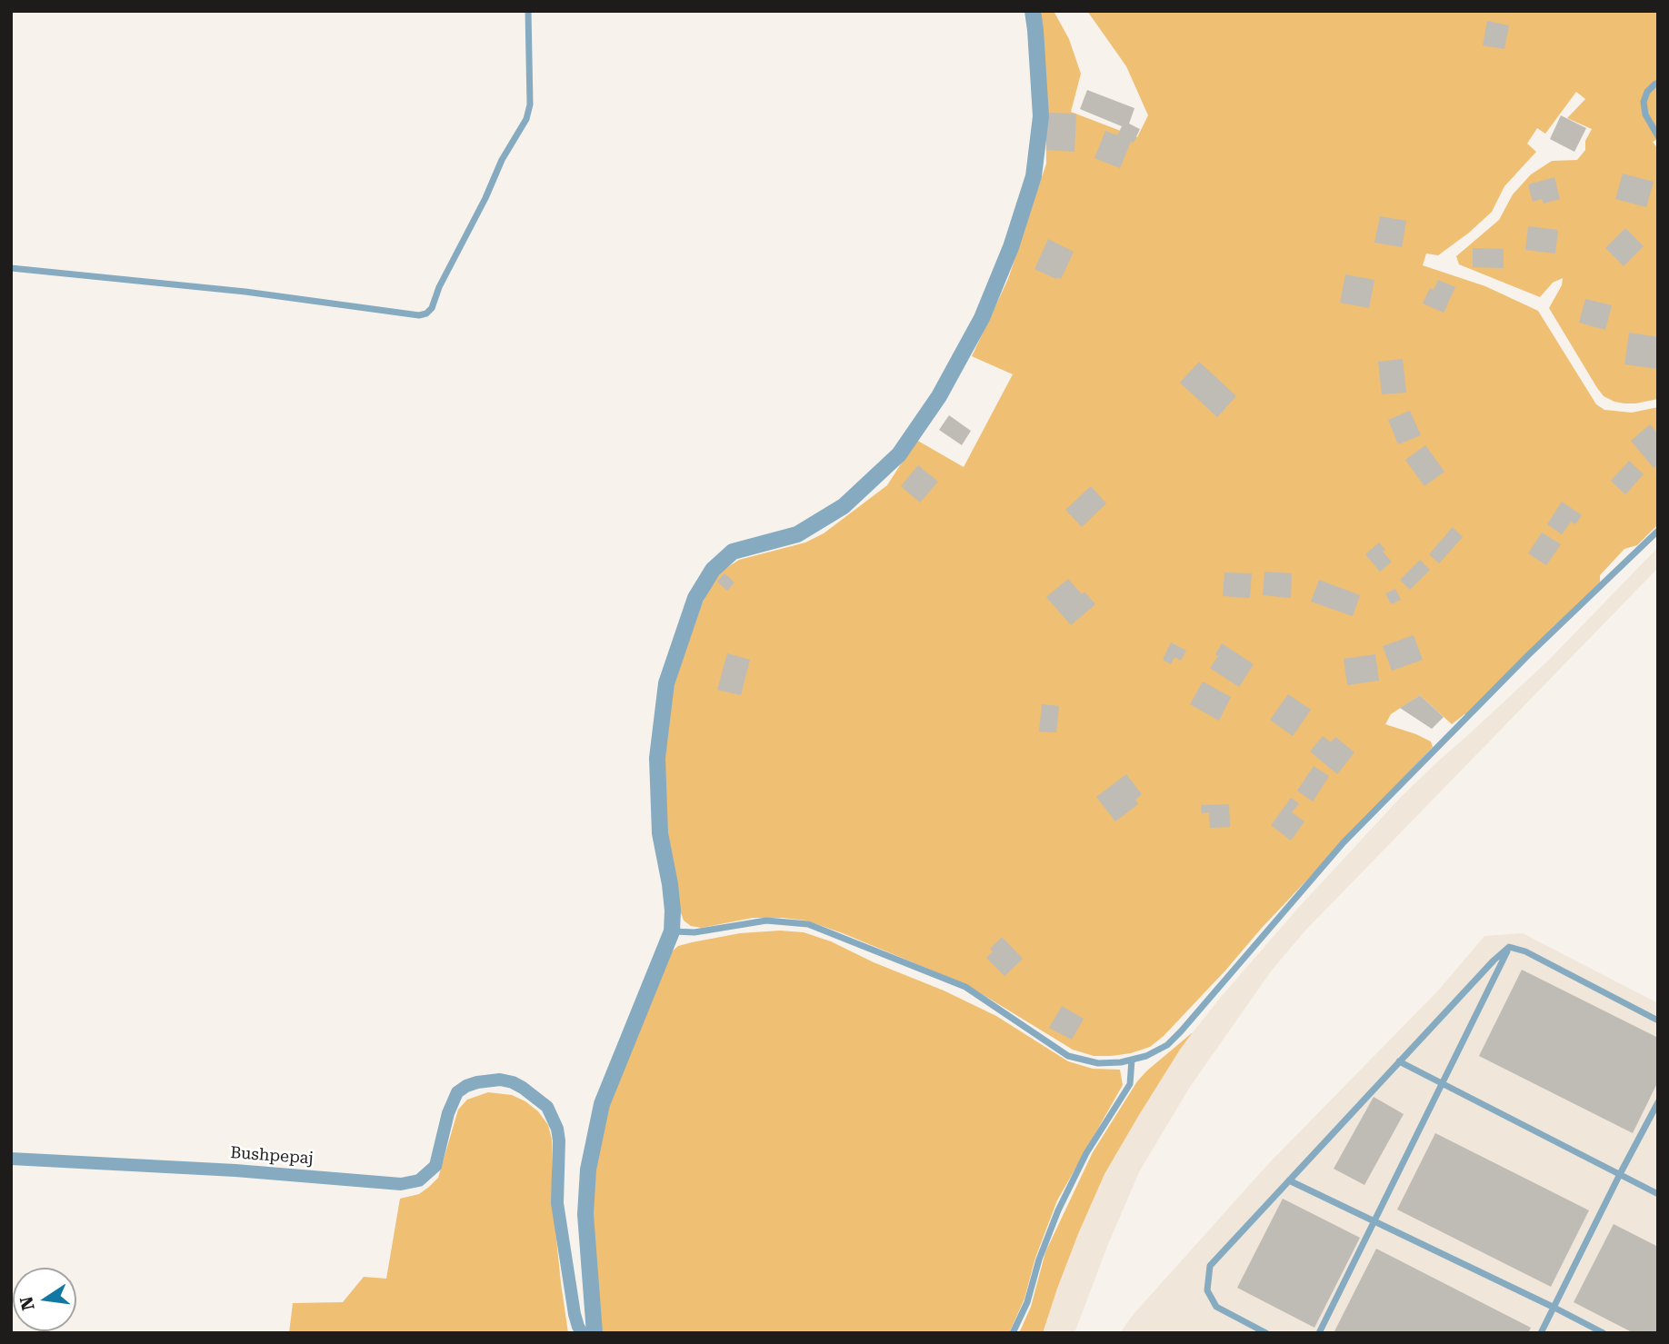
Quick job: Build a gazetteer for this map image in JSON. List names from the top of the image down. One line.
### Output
{"streets":{"street":["Bushpepaj"]},"north":"left"}
